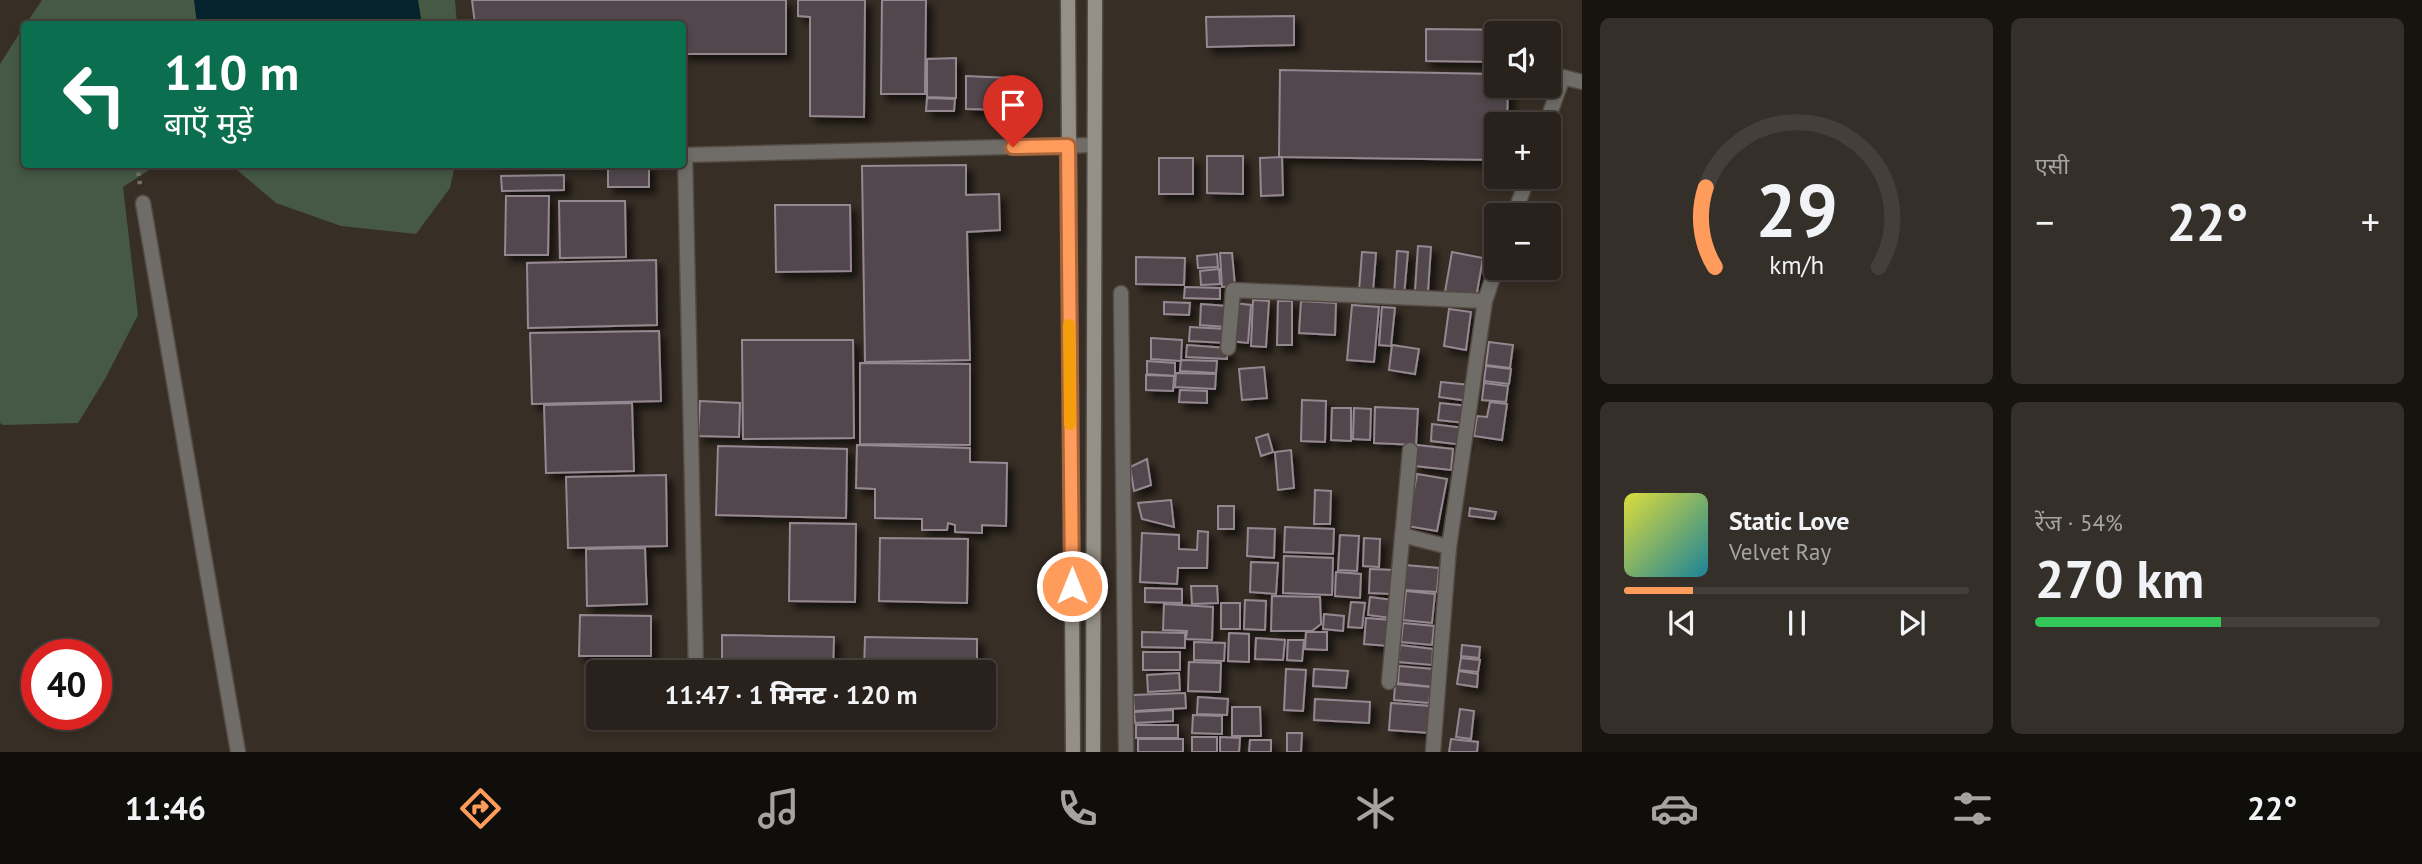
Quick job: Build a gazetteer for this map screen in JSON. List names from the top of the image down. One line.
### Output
{"page":{"tile":["एसी",["रेंज · 54%","270 km"]],"map_buttons":["+","−"],"turn":["110 m","बाएँ मुड़ें"],"heat":["−","22°","+"],"song":["Static Love","Velvet Ray"],"limit":"40","trip":"11:47 · 1 मिनट · 120 m","tabs":["11:46","22°"],"gauge":["29","km/h"]}}
